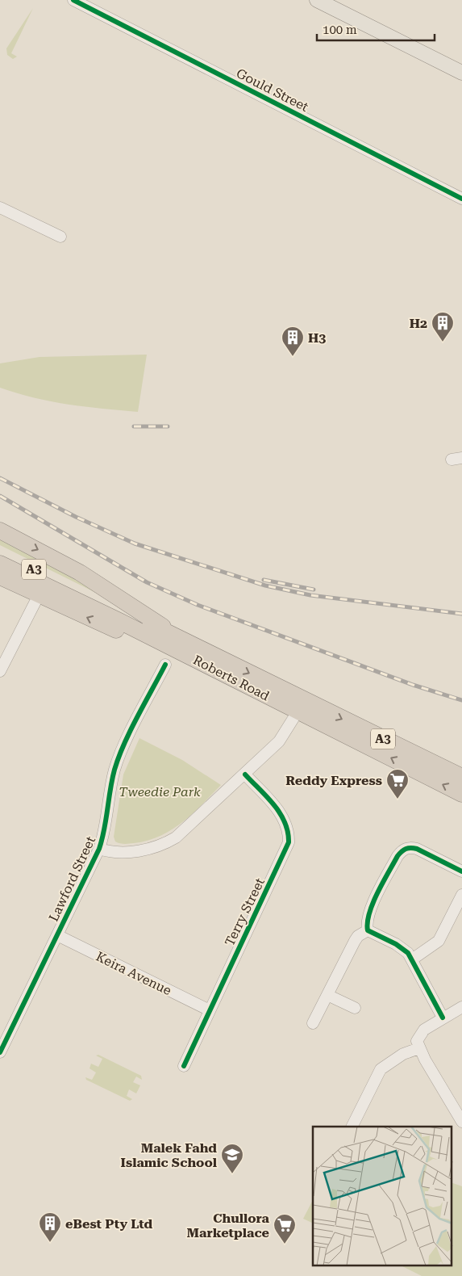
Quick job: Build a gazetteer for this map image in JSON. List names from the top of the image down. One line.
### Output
{"streets":{"highway":["A3","Roberts Road"],"street":["Gould Street","Lawford Street","Terry Street","Keira Avenue"]},"crossings":[["Lawford Street","Keira Avenue"],["Terry Street","Keira Avenue"]],"parks":["Tweedie Park"],"places":{"building":["H2","H3","eBest Pty Ltd"],"supermarket":["Reddy Express","Chullora Marketplace"],"school or university":["Malek Fahd Islamic School"]},"scale_bar":"100 m"}
